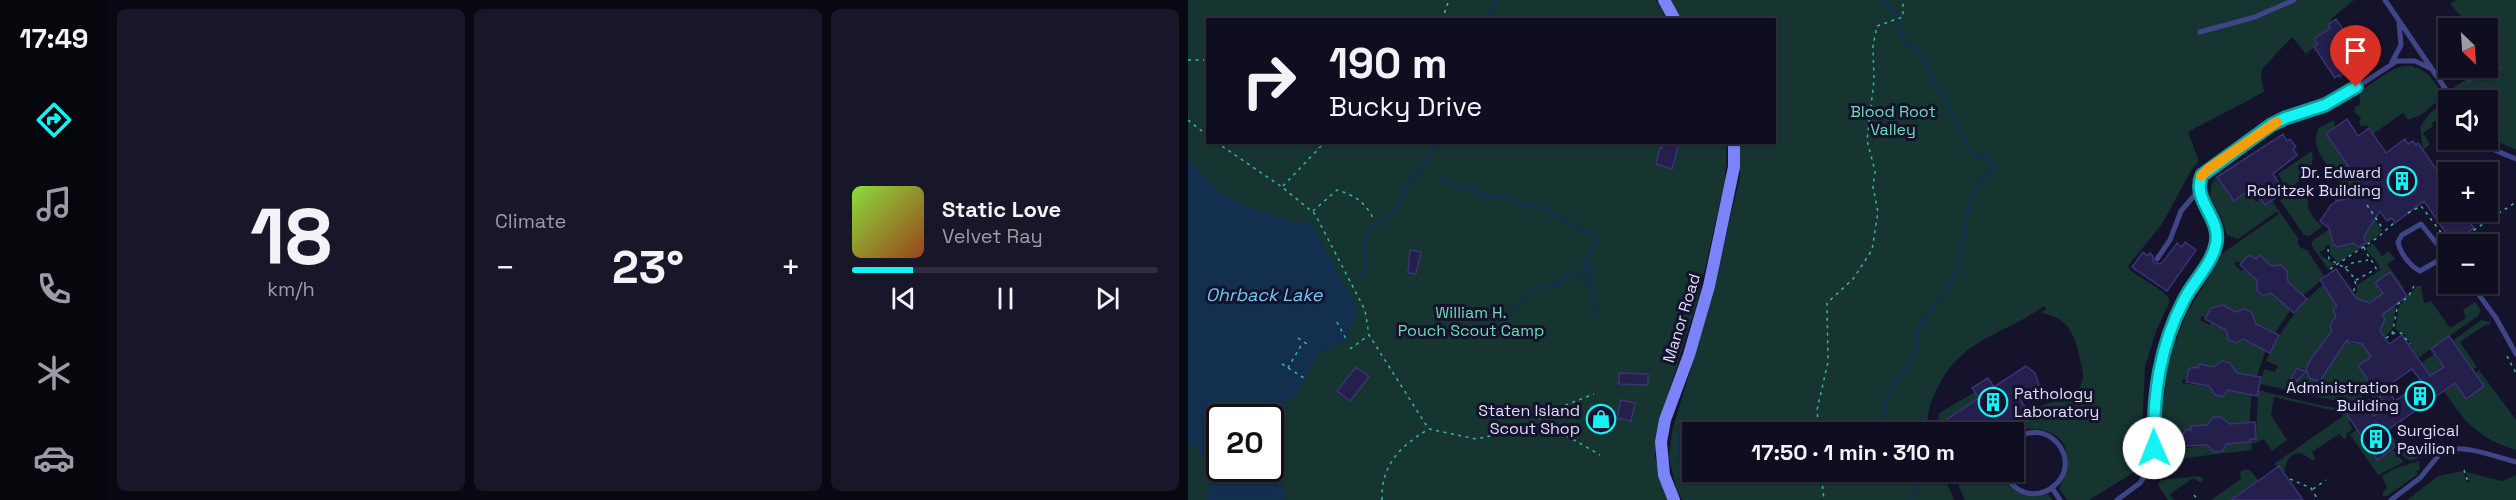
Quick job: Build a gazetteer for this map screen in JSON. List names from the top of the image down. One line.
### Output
{"streets":{"street":["Manor Road"]},"water":["Ohrback Lake"],"parks":["Blood Root Valley","William H. Pouch Scout Camp"],"places":{"building":["Dr. Edward Robitzek Building","Administration Building","Pathology Laboratory","Surgical Pavilion"],"shop":["Staten Island Scout Shop"]},"north":"bottom right","page":{"tabs":"17:49","tile":[["18","km/h"],"Climate"],"map_buttons":["+","−"],"turn":["190 m","Bucky Drive"],"song":["Static Love","Velvet Ray"],"heat":["−","23°","+"],"limit":"20","trip":"17:50 · 1 min · 310 m"}}
